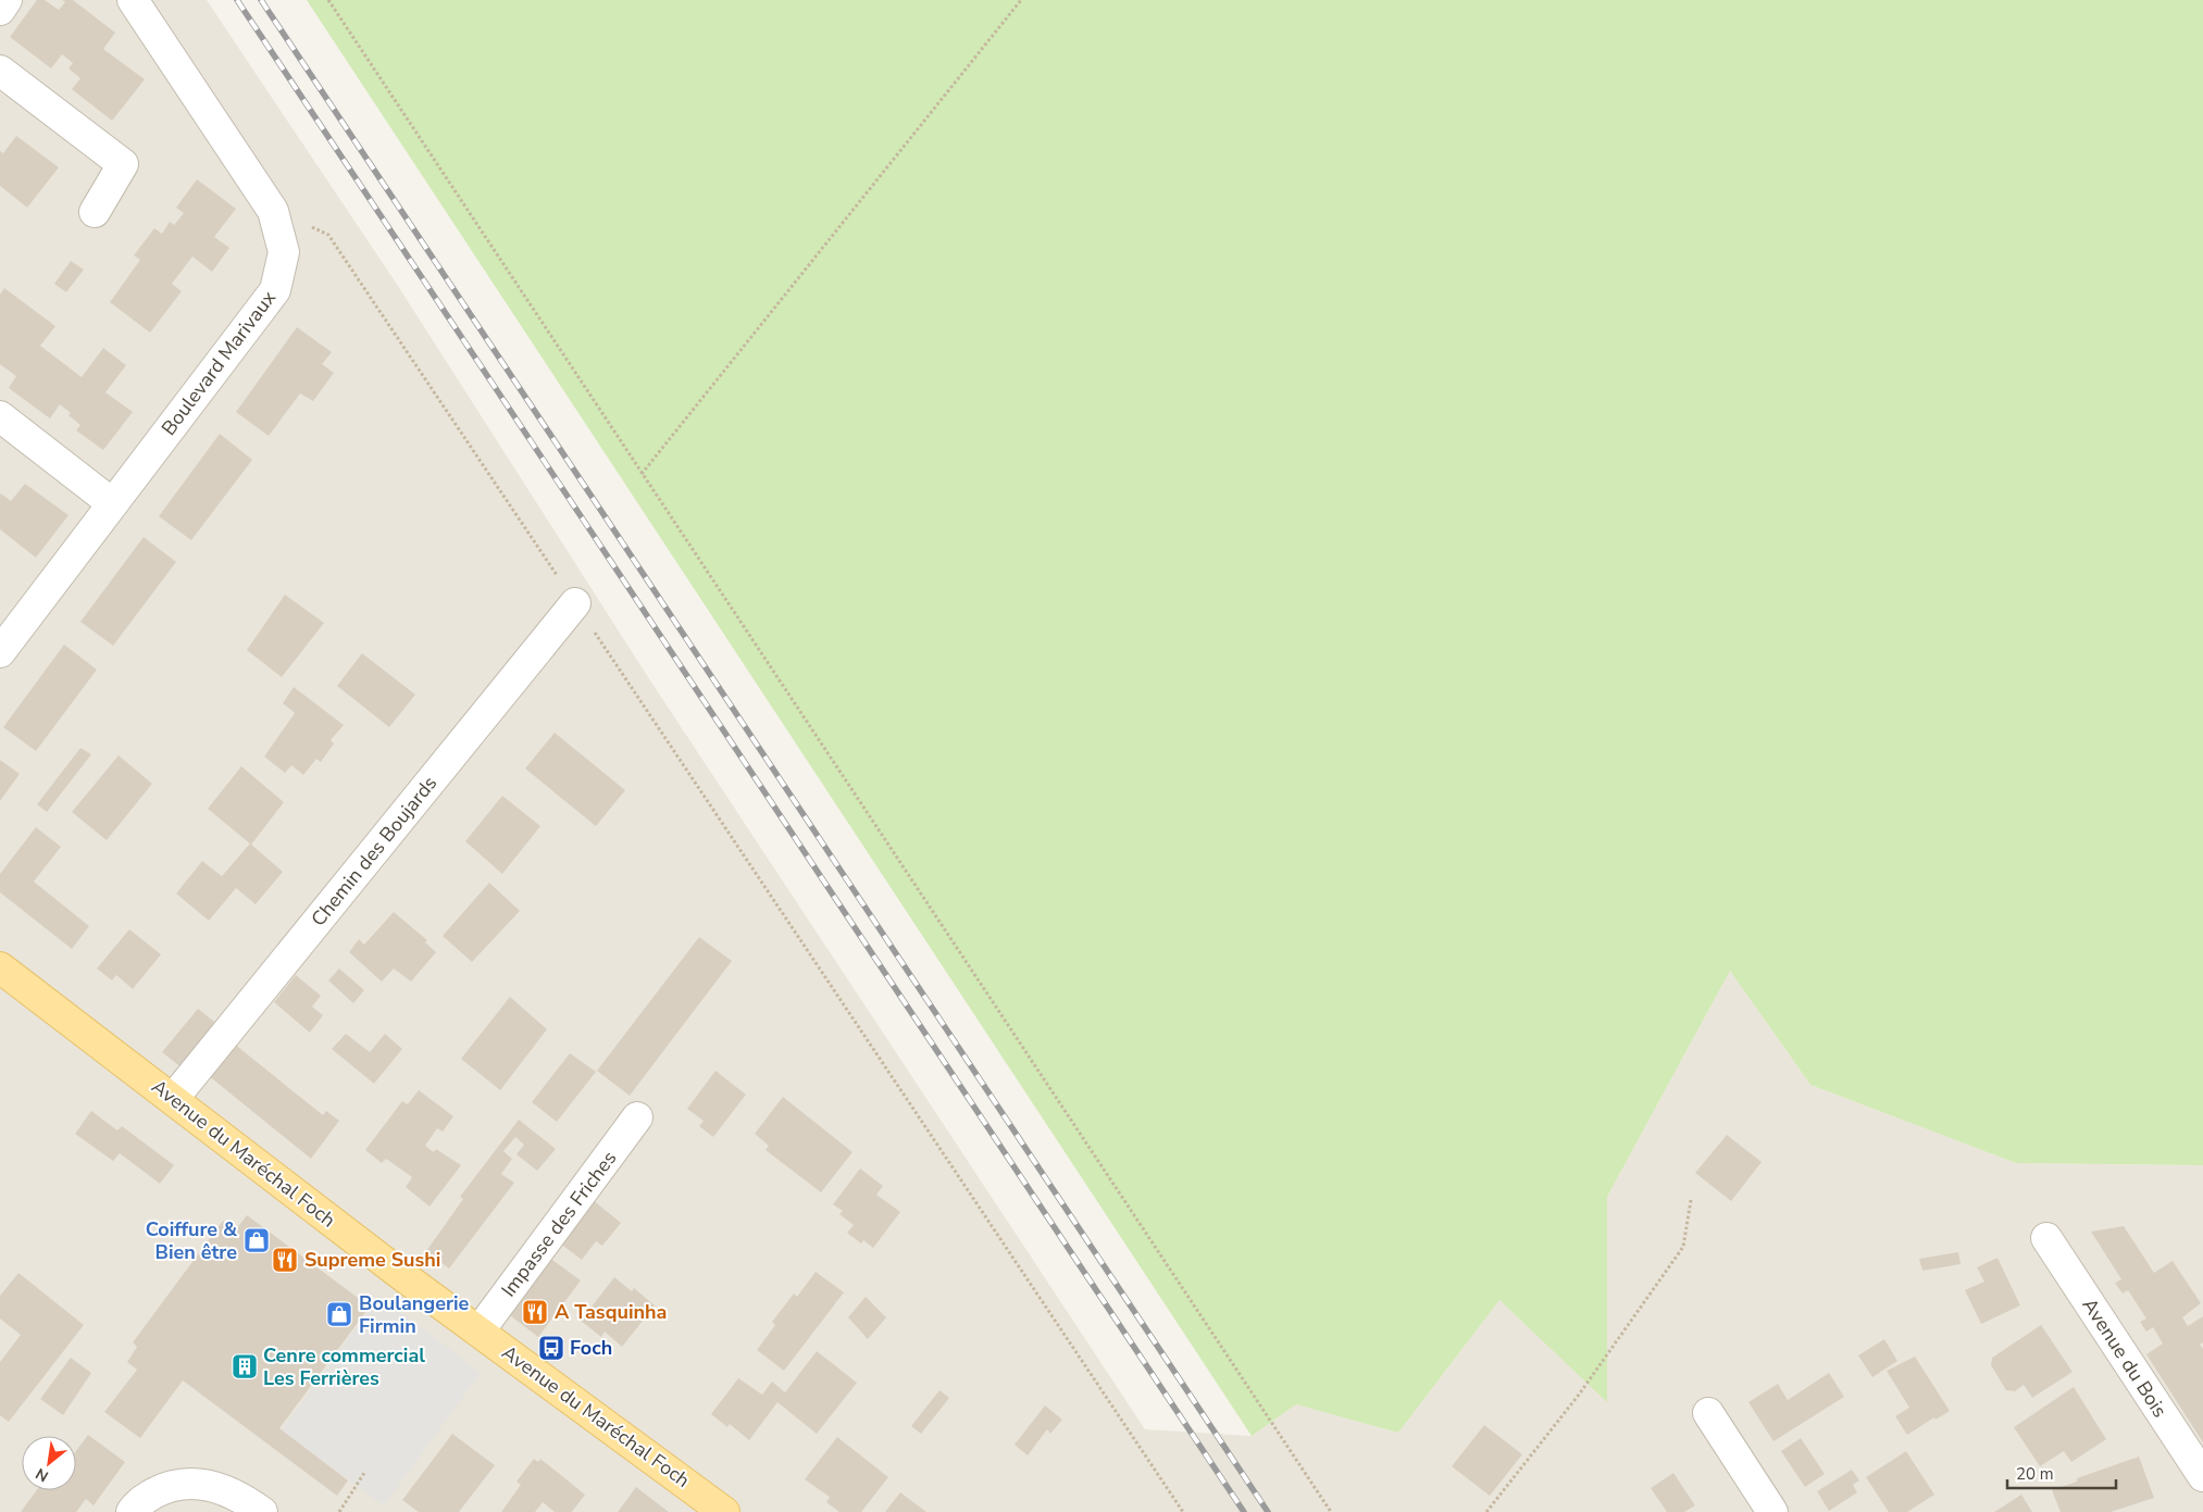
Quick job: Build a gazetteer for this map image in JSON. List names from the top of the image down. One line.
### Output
{"streets":{"main road":["Avenue du Maréchal Foch"],"street":["Boulevard Marivaux","Chemin des Boujards","Impasse des Friches","Avenue du Bois"]},"crossings":[["Chemin des Boujards","Avenue du Maréchal Foch"],["Avenue du Maréchal Foch","Impasse des Friches"]],"places":{"shop":["Coiffure & Bien être","Boulangerie Firmin"],"restaurant":["Supreme Sushi","A Tasquinha"],"bus stop":["Foch"],"building":["Cenre commercial Les Ferrières"]},"scale_bar":"20 m","north":"bottom left"}
